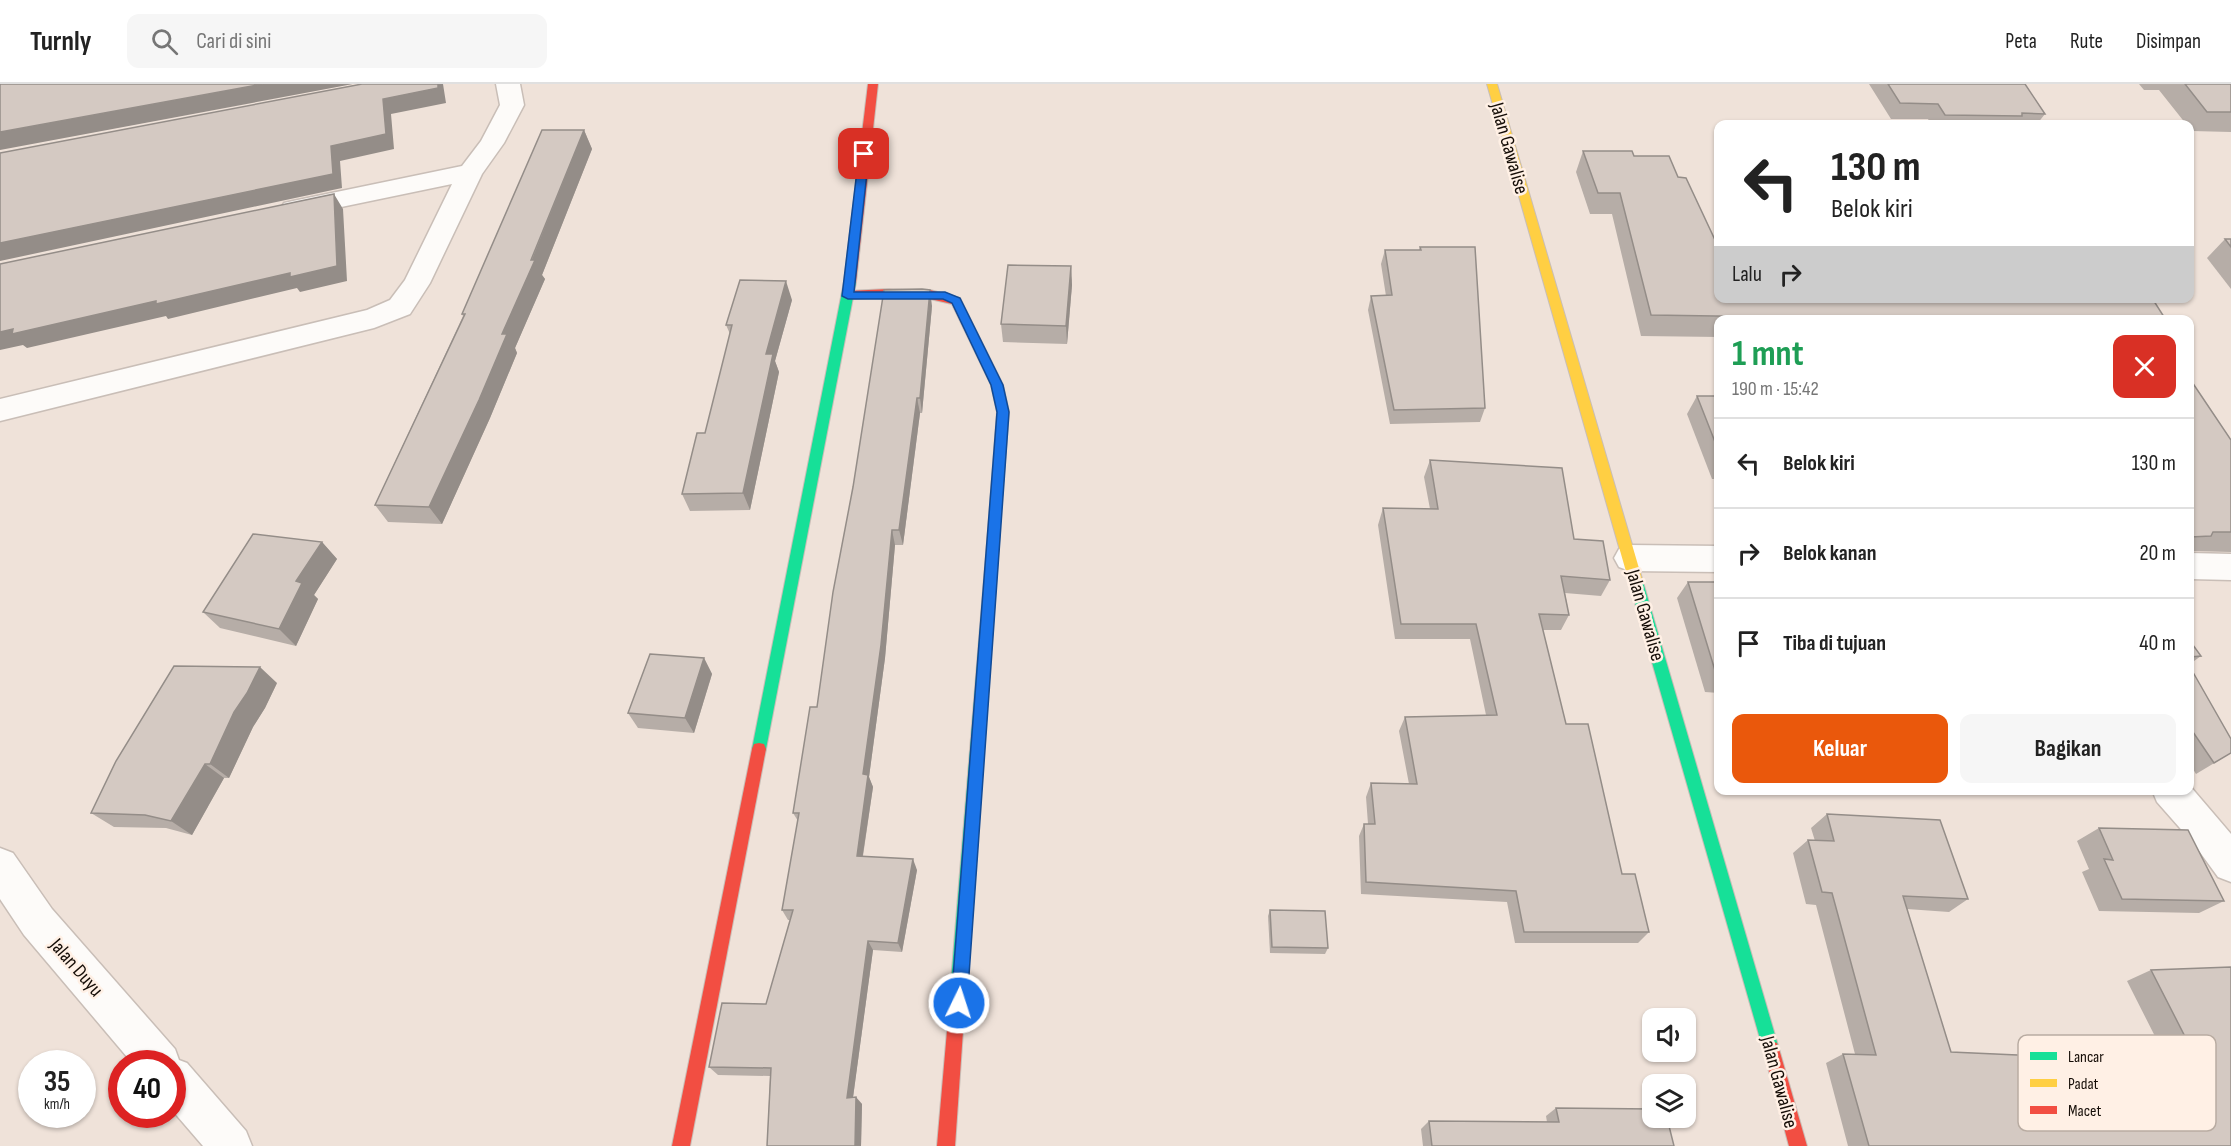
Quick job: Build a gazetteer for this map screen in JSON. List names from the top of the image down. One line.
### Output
{"streets":{"street":["Jalan Gawalise","Jalan Duyu"]},"legend":["Lancar","Padat","Macet"],"page":{"header":"Turnly","search":"Cari di sini","nav":["Peta","Rute","Disimpan"],"turn":["130 m","Belok kiri"],"then":"Lalu","heading":["1 mnt","190 m · 15:42"],"list":[{"name":"Belok kiri","value":"130 m"},{"name":"Belok kanan","value":"20 m"},{"name":"Tiba di tujuan","value":"40 m"}],"buttons":["Keluar","Bagikan"],"speed":"35 km/h","limit":"40"}}
